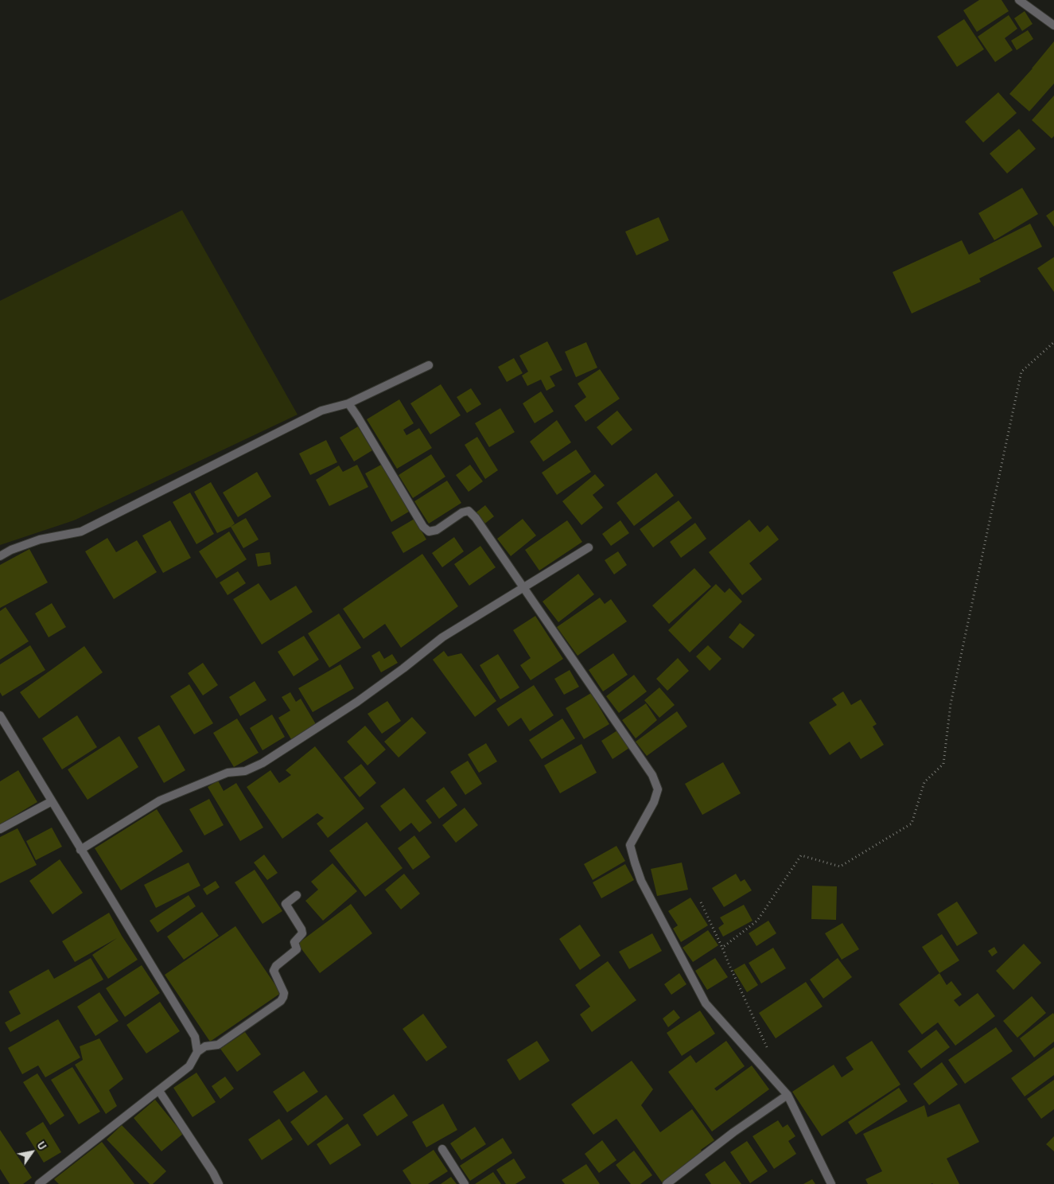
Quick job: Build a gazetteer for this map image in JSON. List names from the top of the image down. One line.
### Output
{"north":"top right"}
